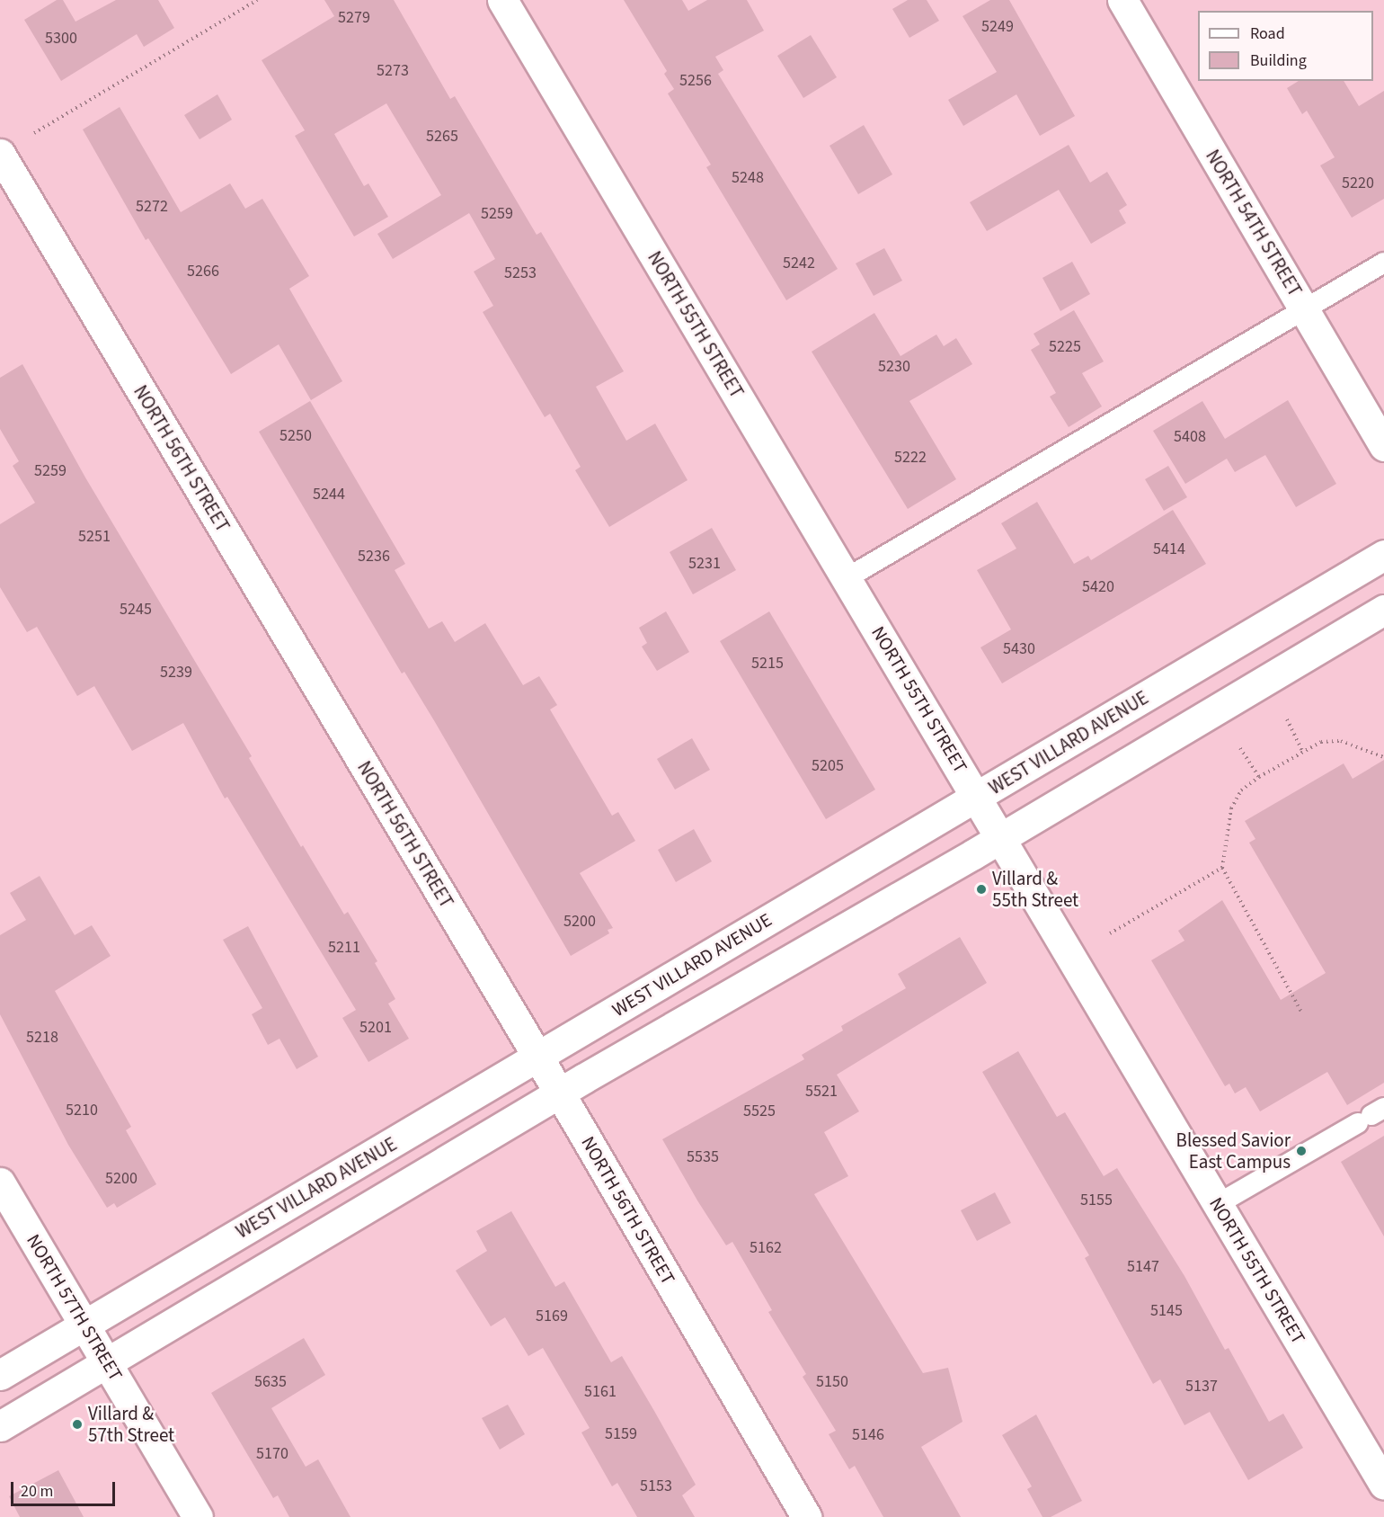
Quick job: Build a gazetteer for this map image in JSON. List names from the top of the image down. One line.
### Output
{"streets":{"street":["NORTH 54TH STREET","NORTH 55TH STREET","NORTH 56TH STREET","WEST VILLARD AVENUE","NORTH 57TH STREET"]},"crossings":[["NORTH 55TH STREET","WEST VILLARD AVENUE"],["NORTH 56TH STREET","WEST VILLARD AVENUE"],["WEST VILLARD AVENUE","NORTH 57TH STREET"]],"places":["Villard & 55th Street","Blessed Savior East Campus","Villard & 57th Street"],"house_numbers":["5279","5249","5300","5273","5256","5265","5248","5220","5272","5259","5242","5266","5253","5225","5230","5250","5408","5222","5259","5244","5251","5414","5236","5231","5420","5245","5430","5215","5239","5205","5200","5211","5201","5218","5521","5210","5525","5535","5200","5155","5162","5147","5145","5169","5635","5150","5137","5161","5159","5146","5170","5153"],"legend":["Road","Building"],"scale_bar":"20 m"}
